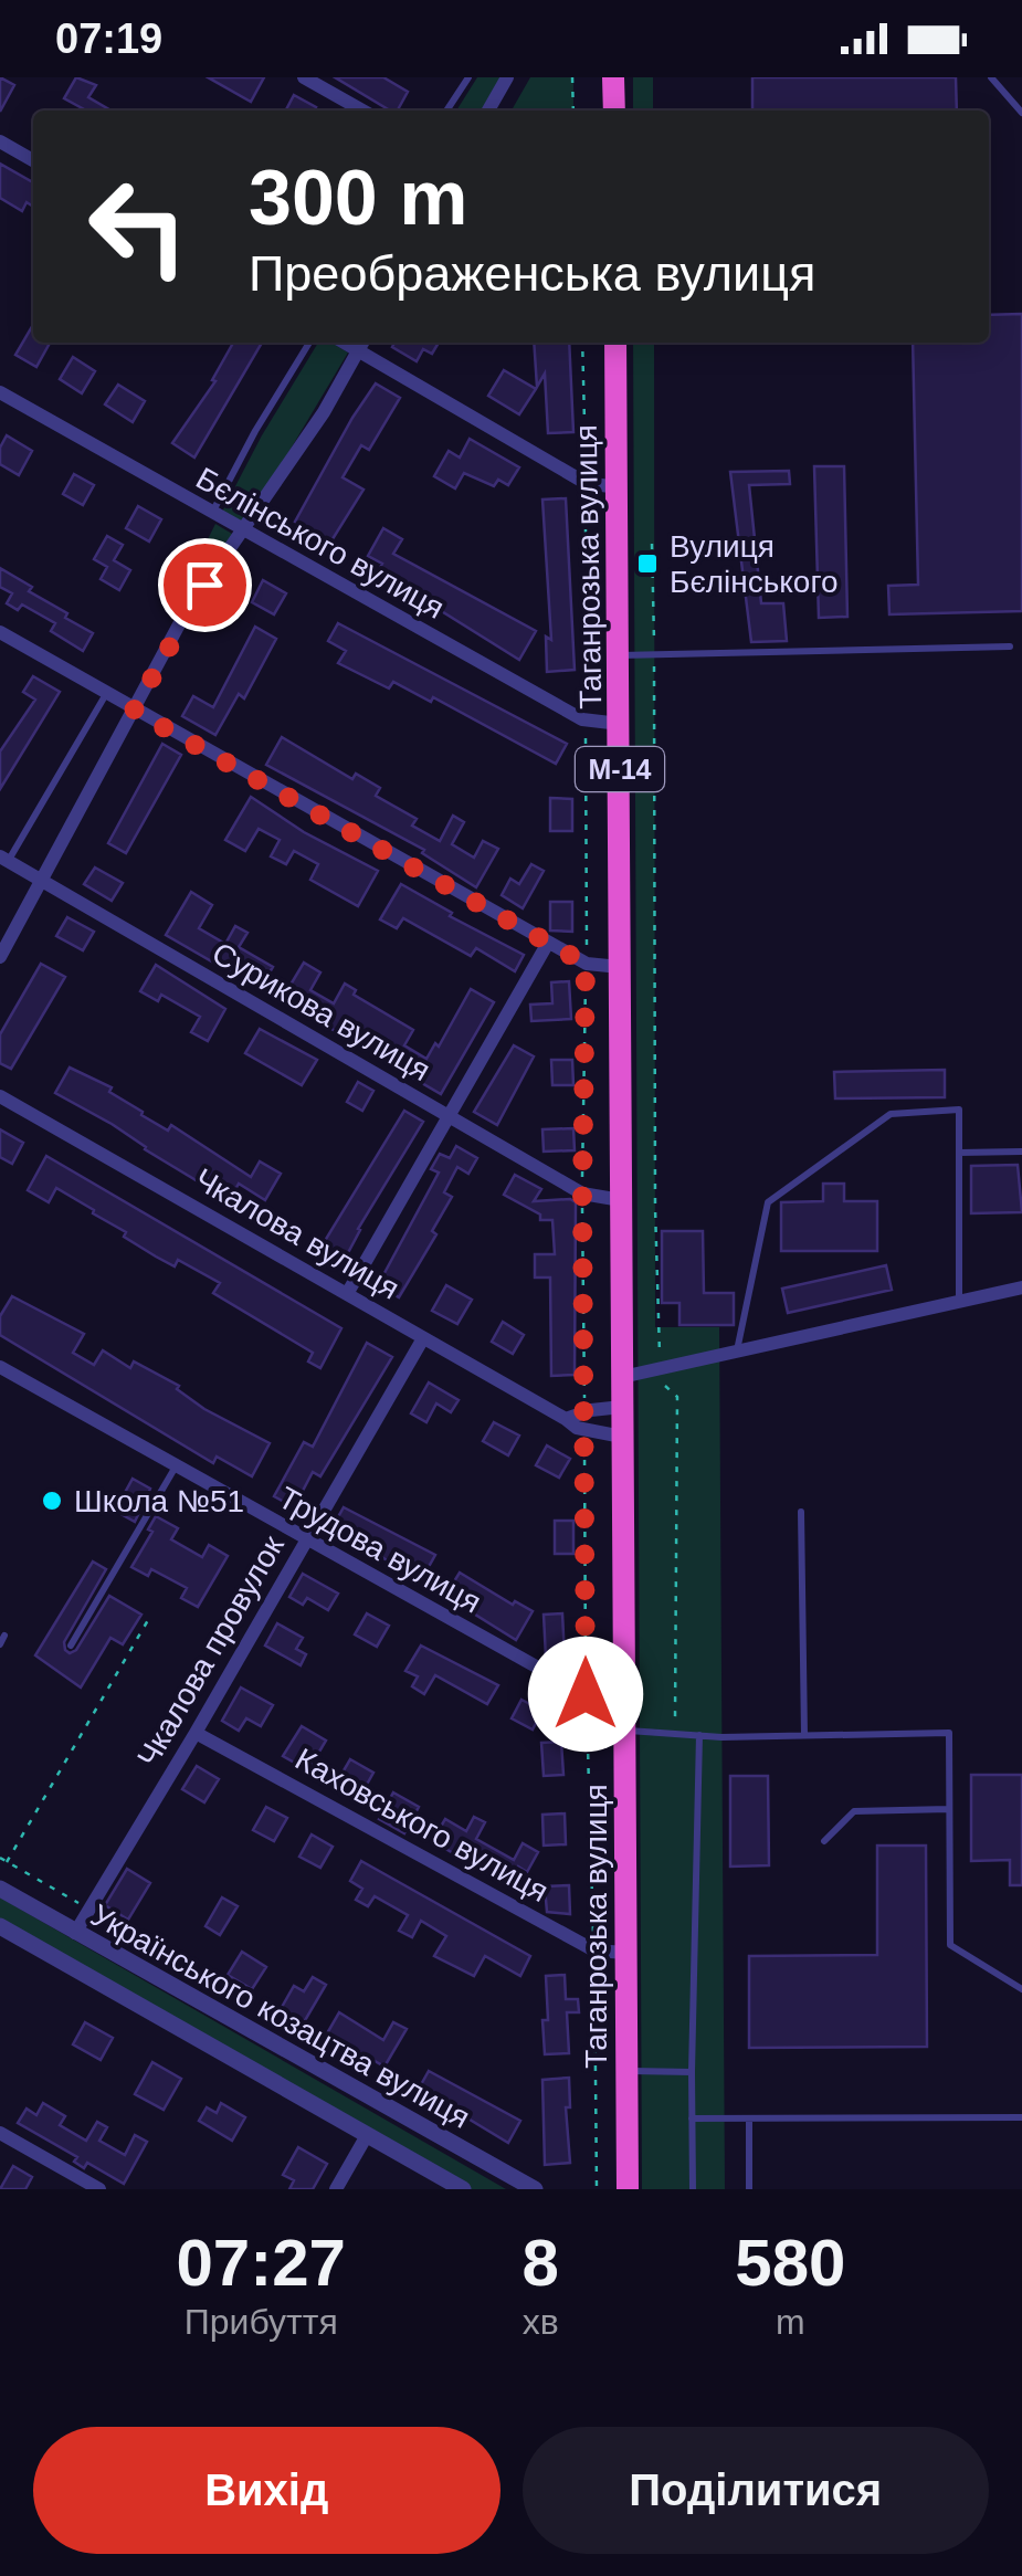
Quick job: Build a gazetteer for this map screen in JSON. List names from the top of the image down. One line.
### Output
{"streets":{"highway":["Таганрозька вулиця","М-14"],"street":["Бєлінського вулиця","Сурикова вулиця","Чкалова вулиця","Трудова вулиця","Чкалова провулок","Каховського вулиця","Українського козацтва вулиця"]},"crossings":[["Бєлінського вулиця","Таганрозька вулиця"],["Таганрозька вулиця","Сурикова вулиця"],["Таганрозька вулиця","Чкалова вулиця"],["Таганрозька вулиця","Трудова вулиця"],["Таганрозька вулиця","Каховського вулиця"],["Чкалова вулиця","Чкалова провулок"],["Трудова вулиця","Чкалова провулок"],["Чкалова провулок","Каховського вулиця"],["Чкалова провулок","Українського козацтва вулиця"]],"places":{"transit":["Вулиця Бєлінського"],"other":["Школа №51"]},"page":{"status":"07:19","turn":["300 m","Преображенська вулиця"],"eta":["07:27","Прибуття","8","хв","580","m"],"buttons":["Вихід","Поділитися"]}}
